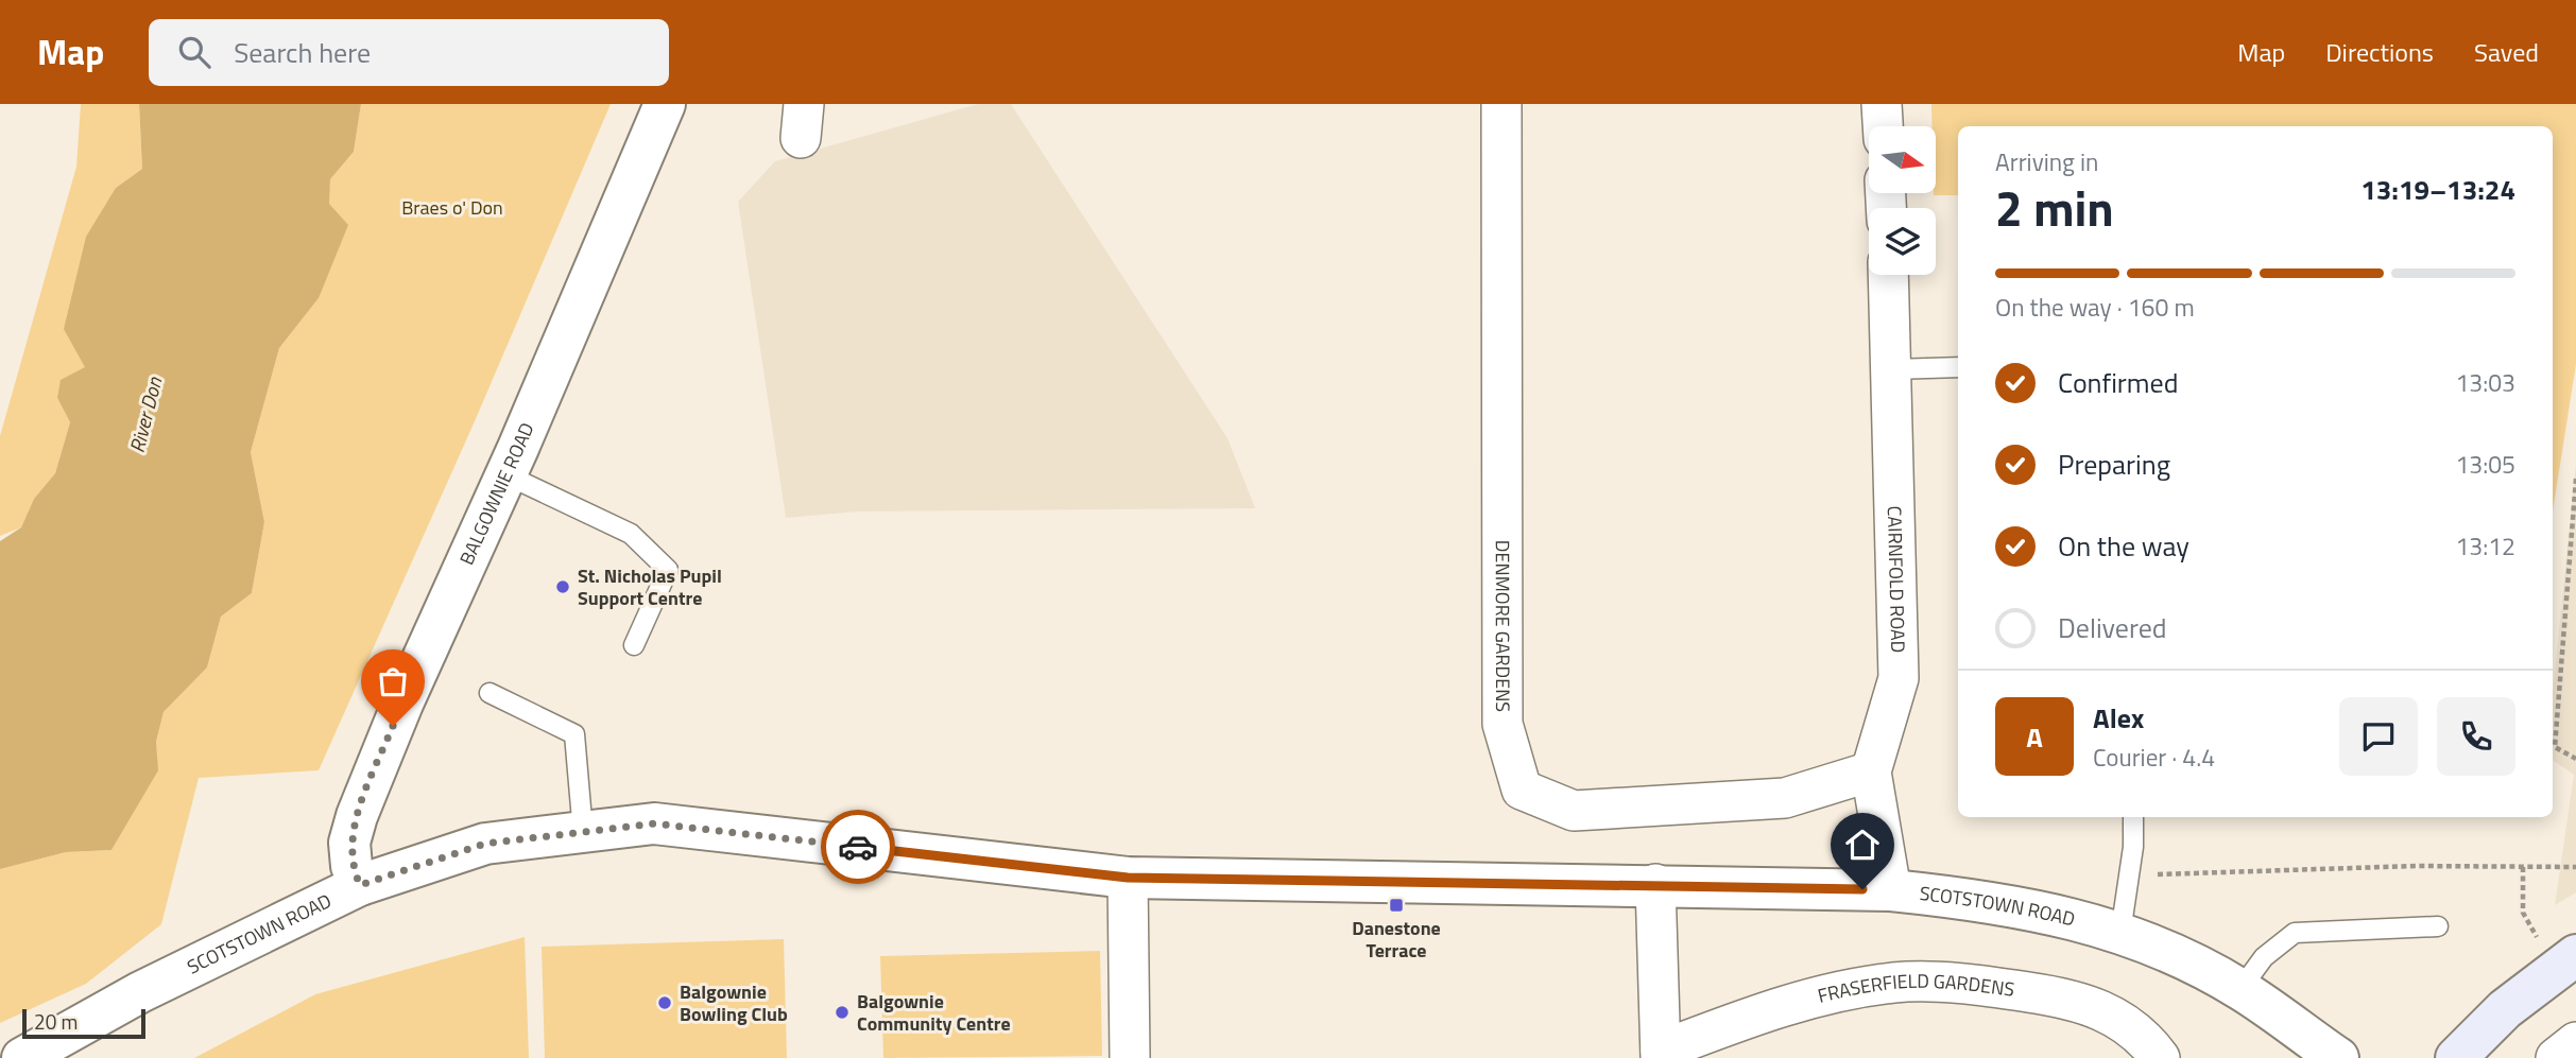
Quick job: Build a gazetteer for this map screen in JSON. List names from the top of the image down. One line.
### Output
{"streets":{"street":["BALGOWNIE ROAD","CAIRNFOLD ROAD","DENMORE GARDENS","SCOTSTOWN ROAD","FRASERFIELD GARDENS"]},"crossings":[["BALGOWNIE ROAD","SCOTSTOWN ROAD"],["CAIRNFOLD ROAD","DENMORE GARDENS"],["CAIRNFOLD ROAD","SCOTSTOWN ROAD"]],"water":["River Don"],"parks":["Braes o' Don"],"places":{"other":["St. Nicholas Pupil Support Centre","Balgownie Bowling Club","Balgownie Community Centre"],"transit":["Danestone Terrace"]},"scale_bar":"20 m","north":"right","page":{"header":"Map","search":"Search here","nav":["Map","Directions","Saved"],"heading":["2 min","Arriving in","13:19–13:24"],"panel":["Alex","Courier · 4.4"],"bar":"On the way · 160 m","list":[["Confirmed","13:03"],["Preparing","13:05"],["On the way","13:12"],"Delivered"],"round":"A","scale":"20 m"}}
